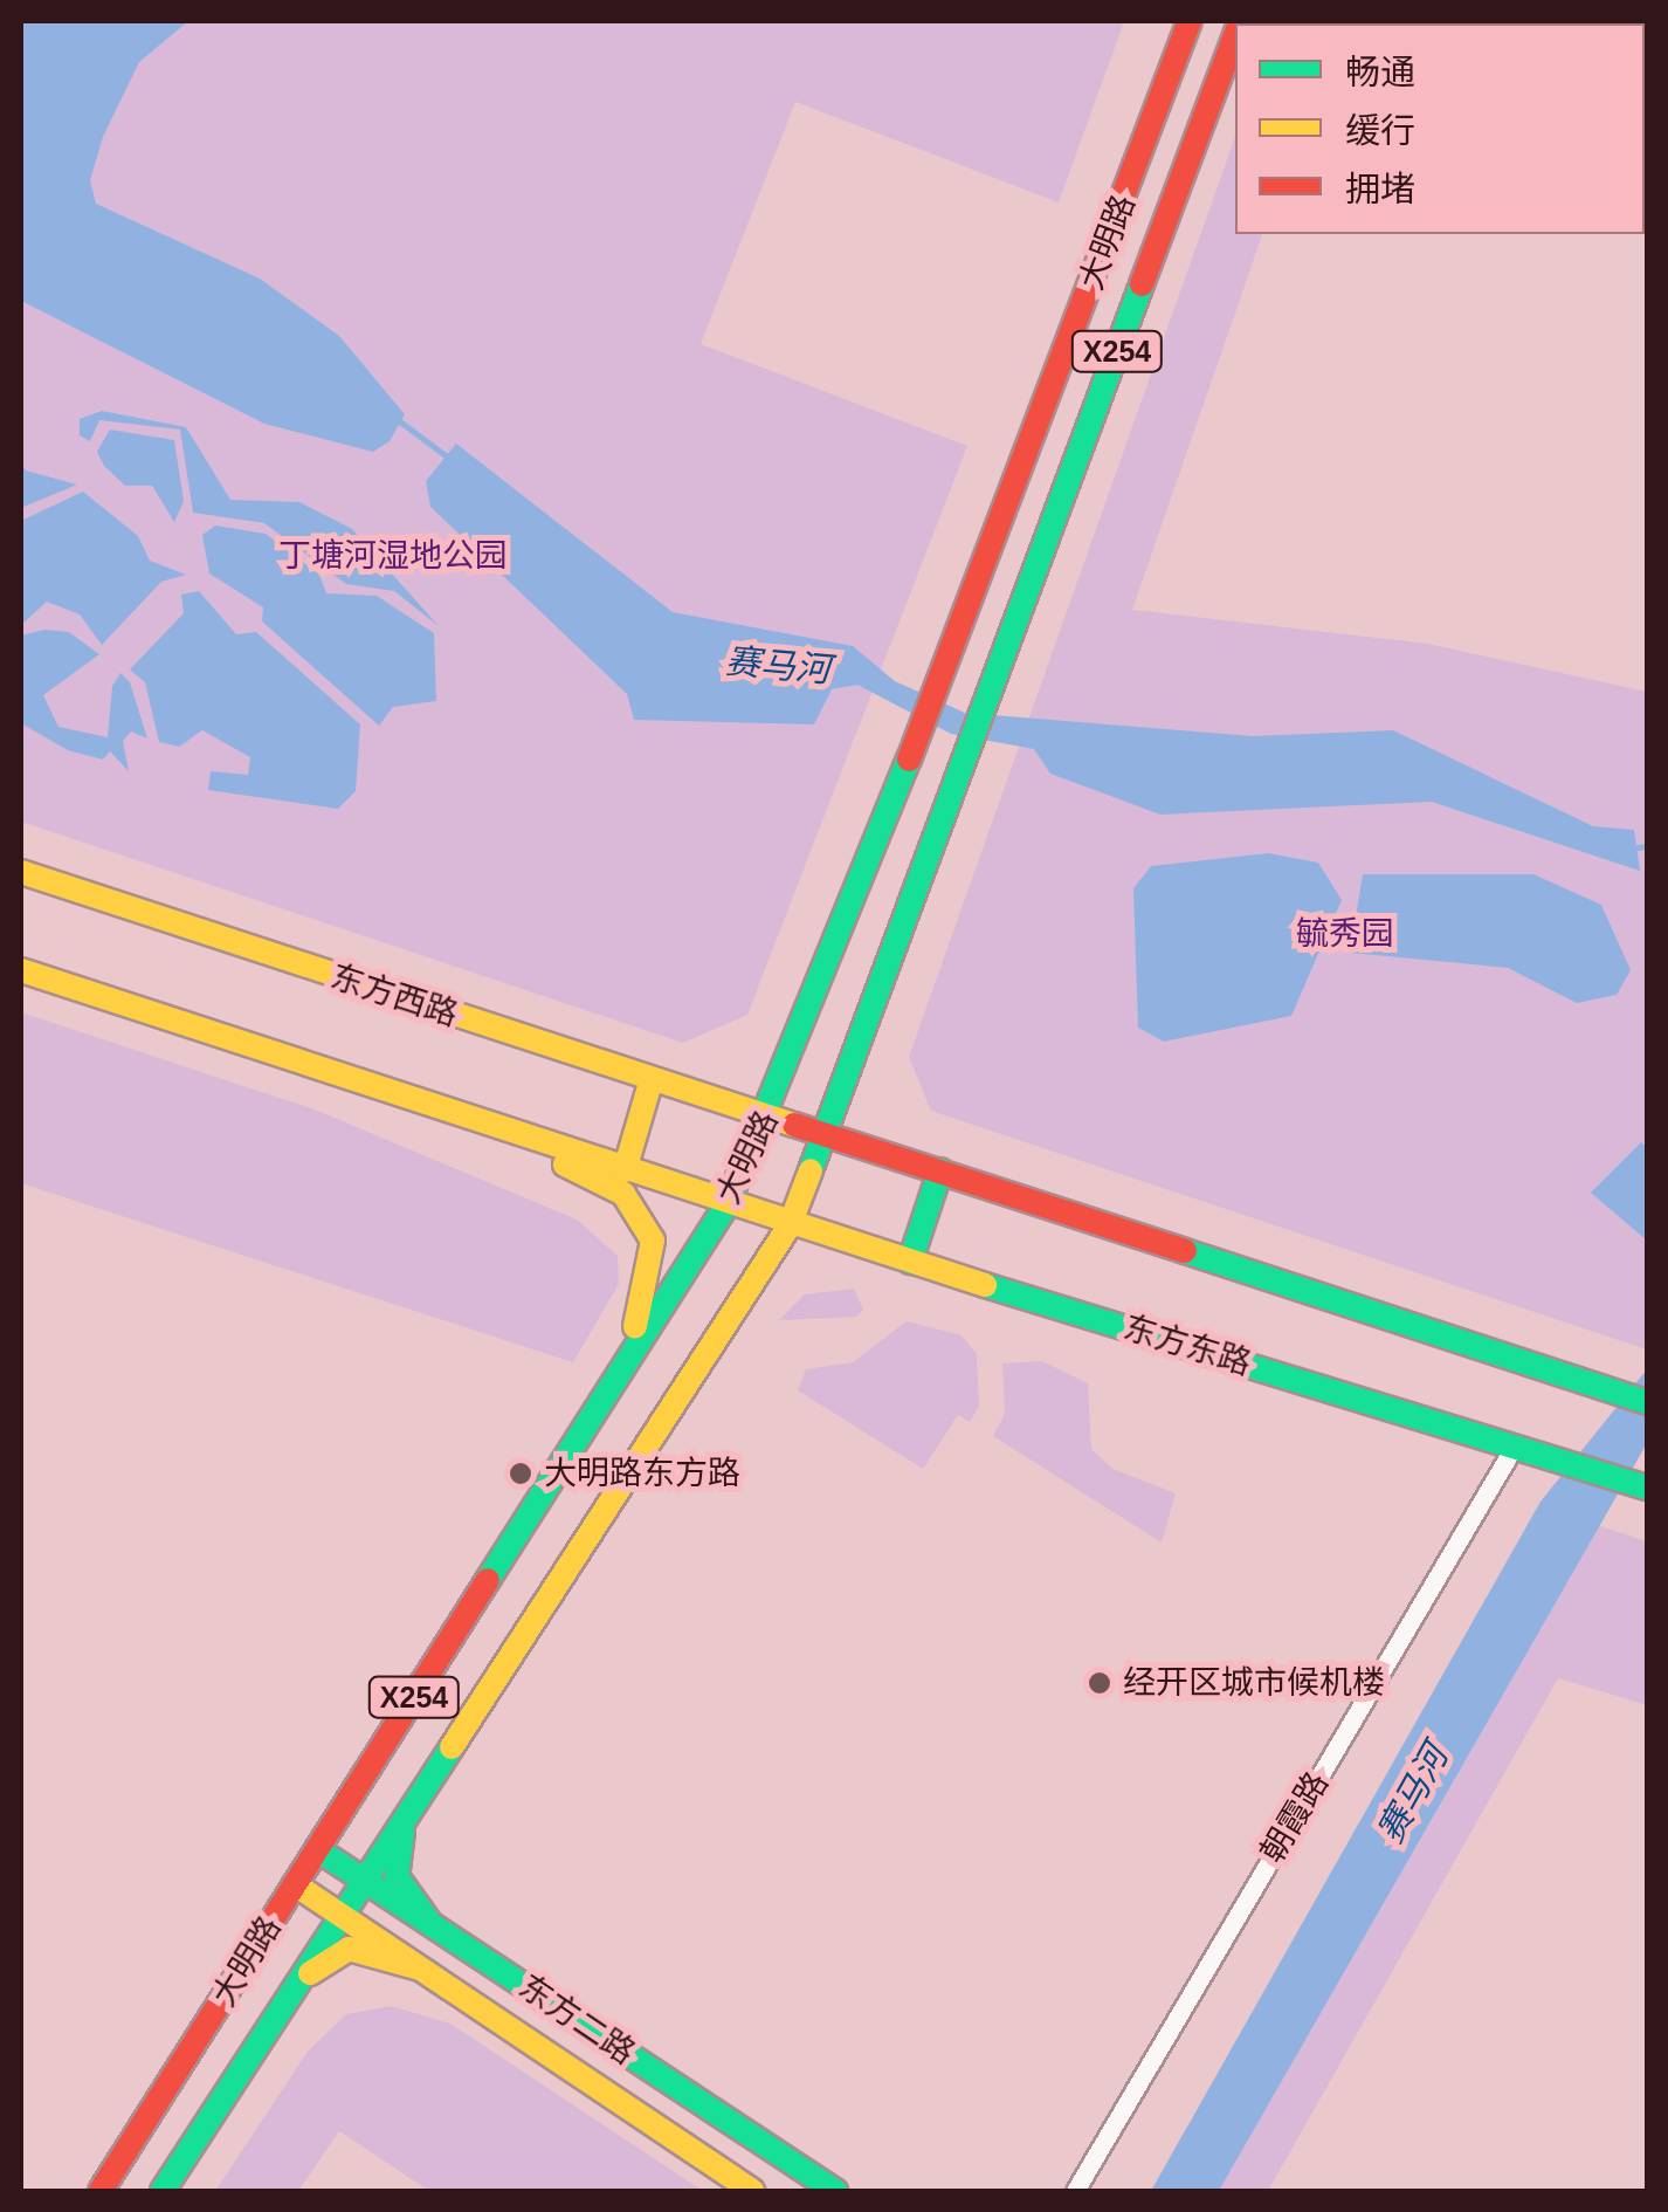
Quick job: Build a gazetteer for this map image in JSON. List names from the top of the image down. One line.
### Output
{"streets":{"main road":["大明路","X254","东方西路","东方东路","东方二路"],"street":["朝霞路"]},"crossings":[["大明路","东方西路"],["大明路","东方东路"],["大明路","东方二路"],["东方东路","朝霞路"]],"water":["赛马河"],"parks":["丁塘河湿地公园","毓秀园"],"places":["大明路东方路","经开区城市候机楼"],"legend":["畅通","缓行","拥堵"]}
